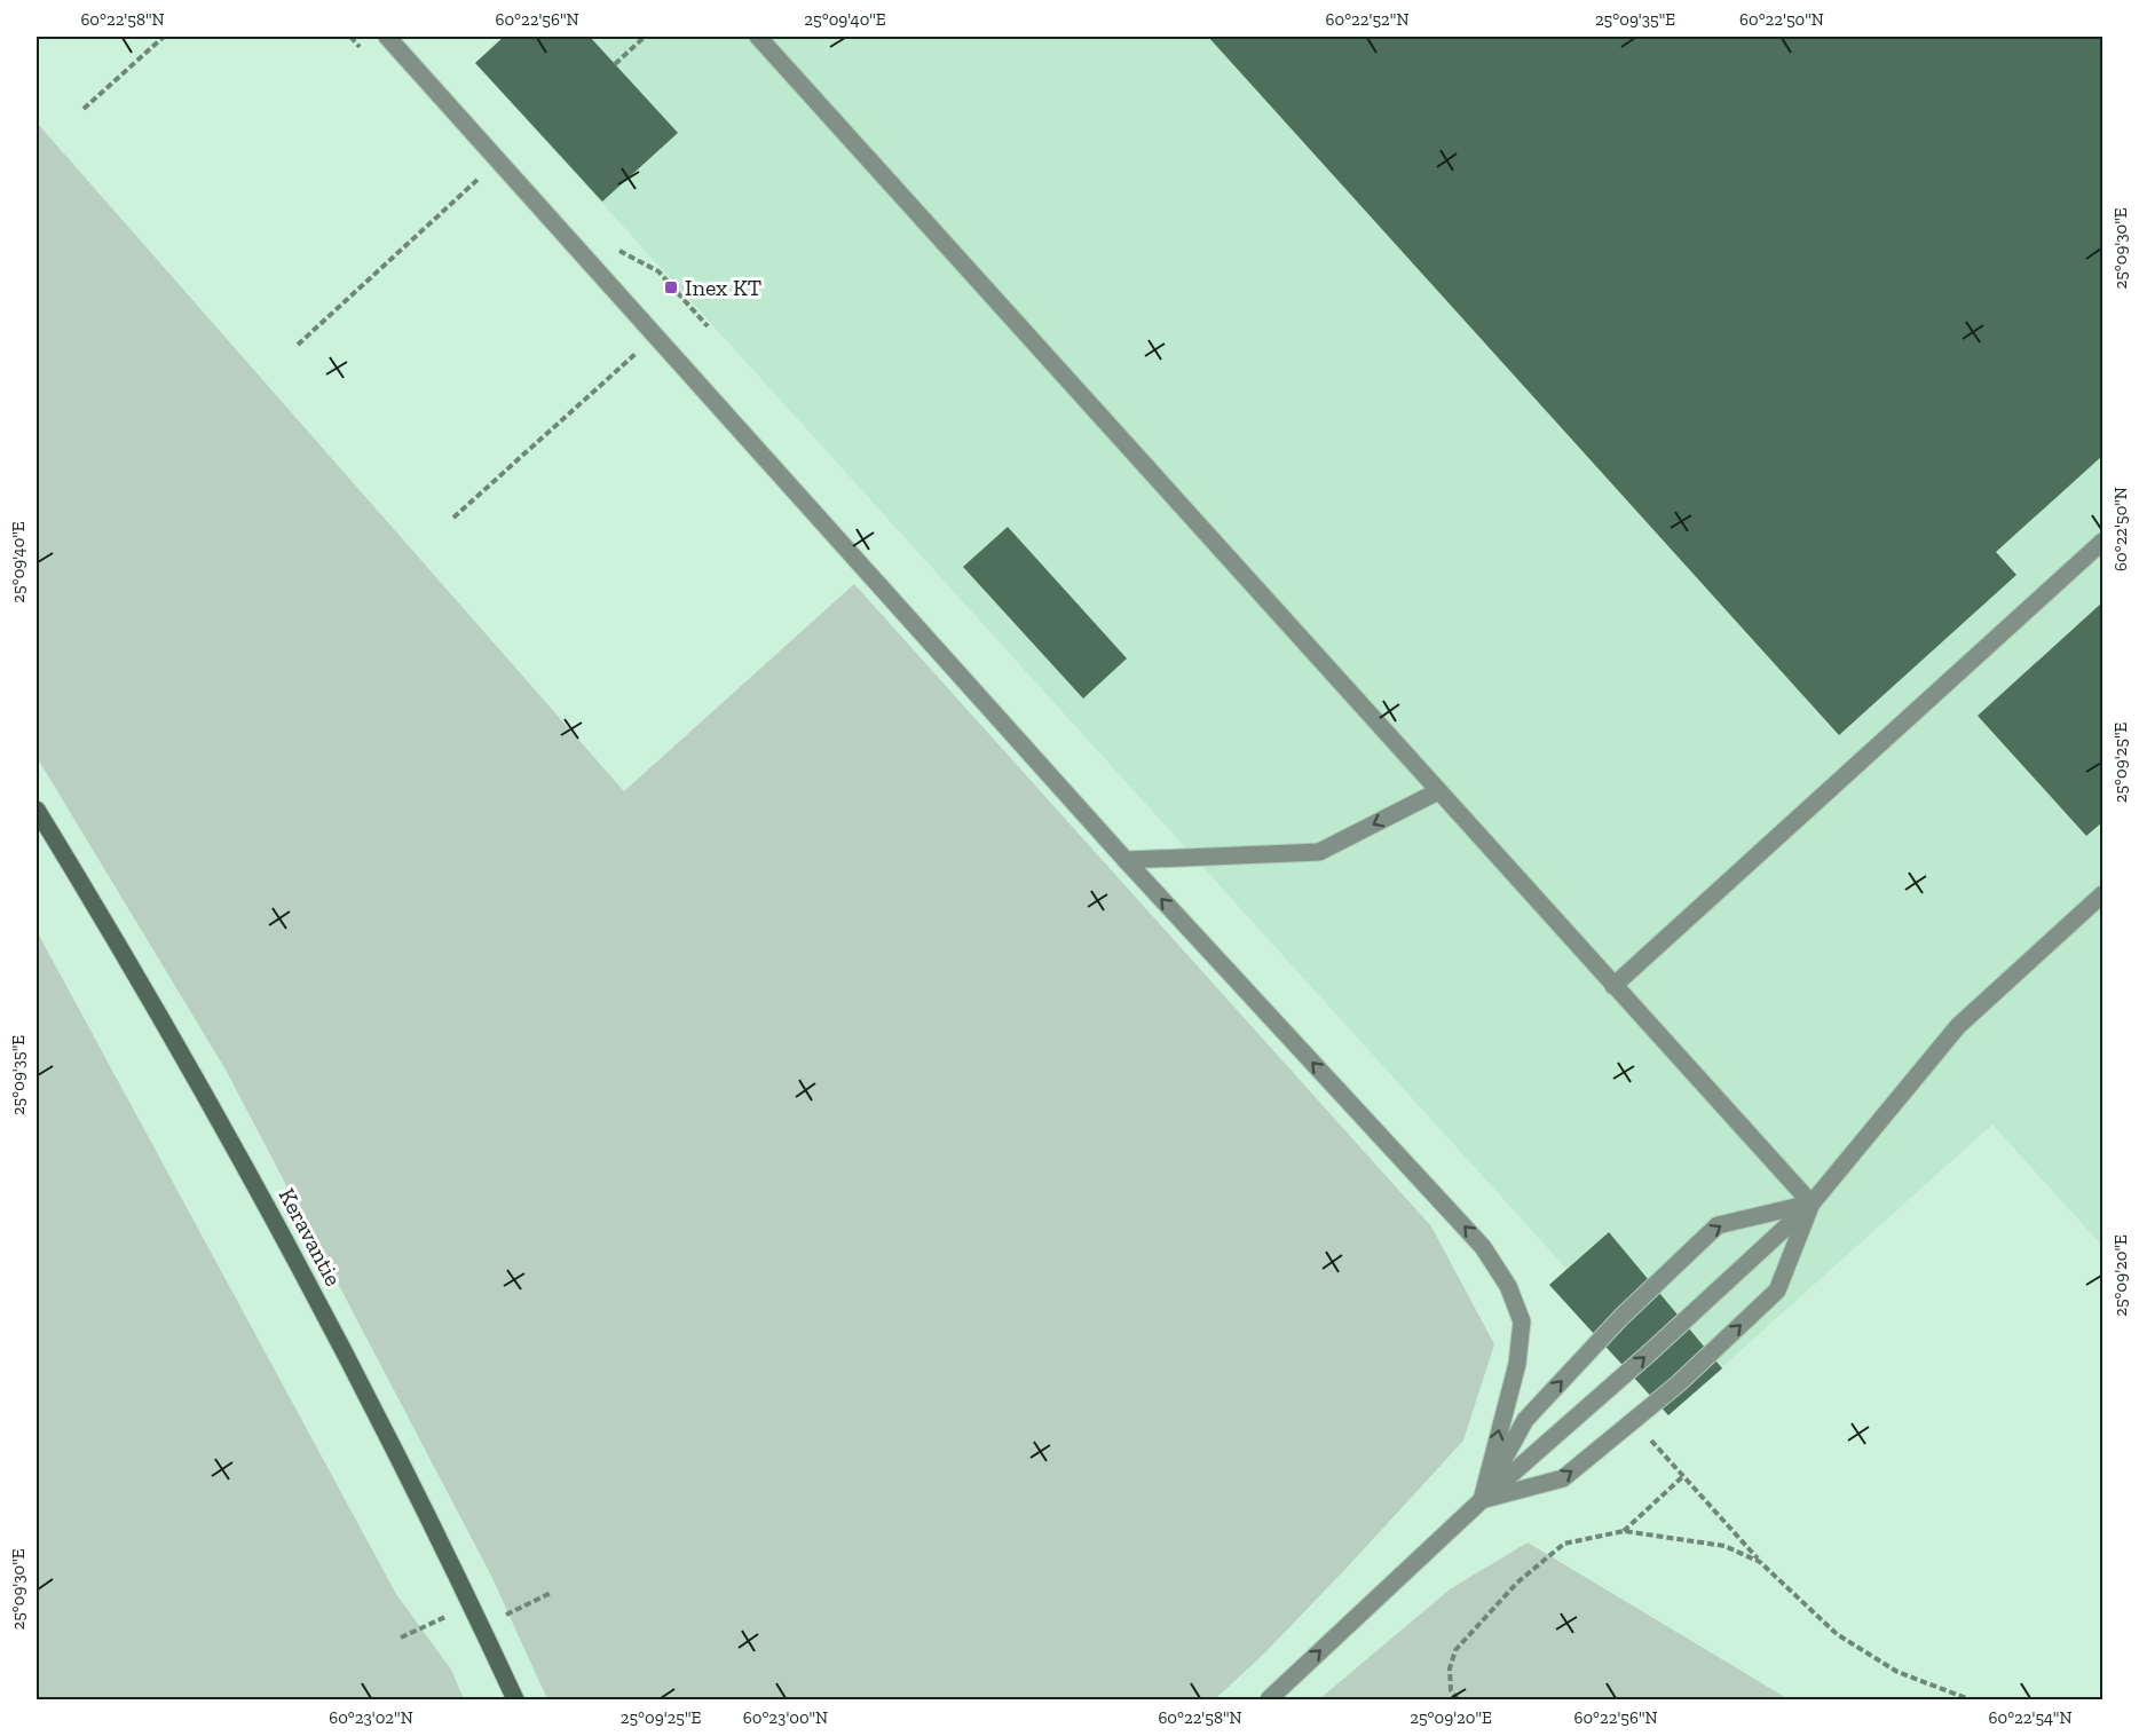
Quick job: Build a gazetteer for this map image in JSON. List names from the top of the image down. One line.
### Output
{"streets":{"main road":["Keravantie"]},"places":{"transit":["Inex KT"]},"coordinates":["60°22'58\"N","60°22'56\"N","25°09'40\"E","60°22'52\"N","25°09'35\"E","60°22'50\"N","25°09'30\"E","25°09'25\"E","25°09'20\"E","60°23'02\"N","60°23'00\"N","60°22'54\"N"]}
